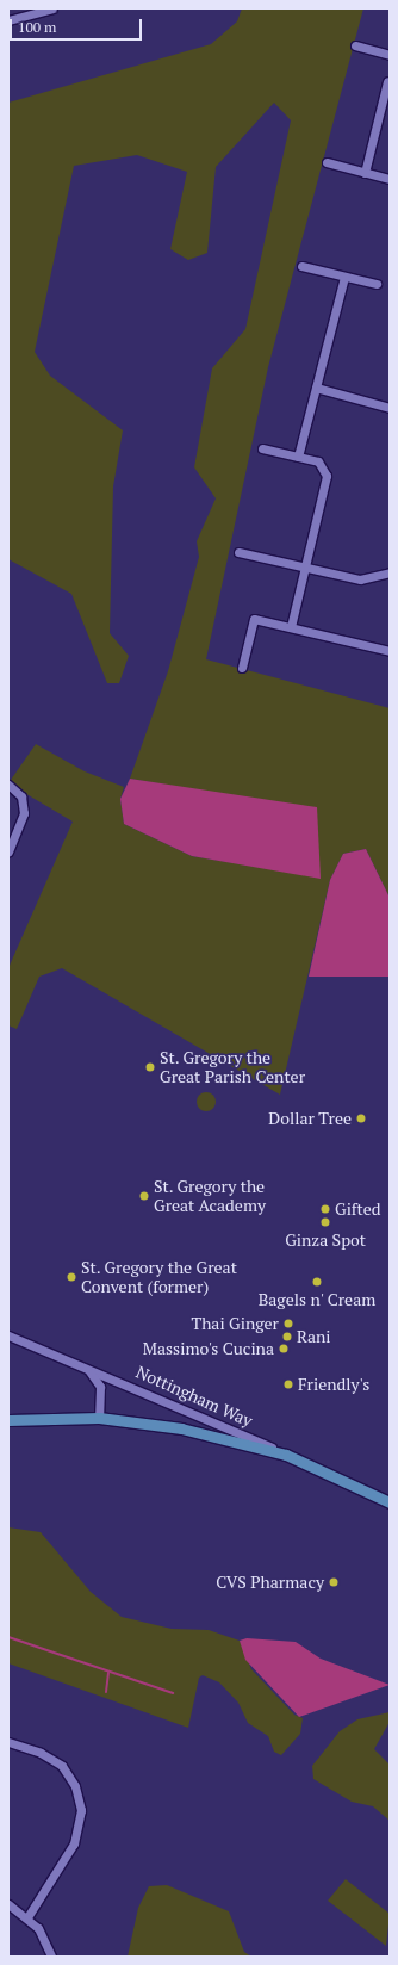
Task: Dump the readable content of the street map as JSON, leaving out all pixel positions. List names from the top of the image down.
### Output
{
  "streets": {
    "street": ["Nottingham Way"]
  },
  "places": [
    "St. Gregory the Great Parish Center",
    "Dollar Tree",
    "St. Gregory the Great Academy",
    "Gifted",
    "Ginza Spot",
    "St. Gregory the Great Convent (former)",
    "Bagels n' Cream",
    "Thai Ginger",
    "Rani",
    "Massimo's Cucina",
    "Friendly's",
    "CVS Pharmacy"
  ],
  "scale_bar": "100 m"
}
